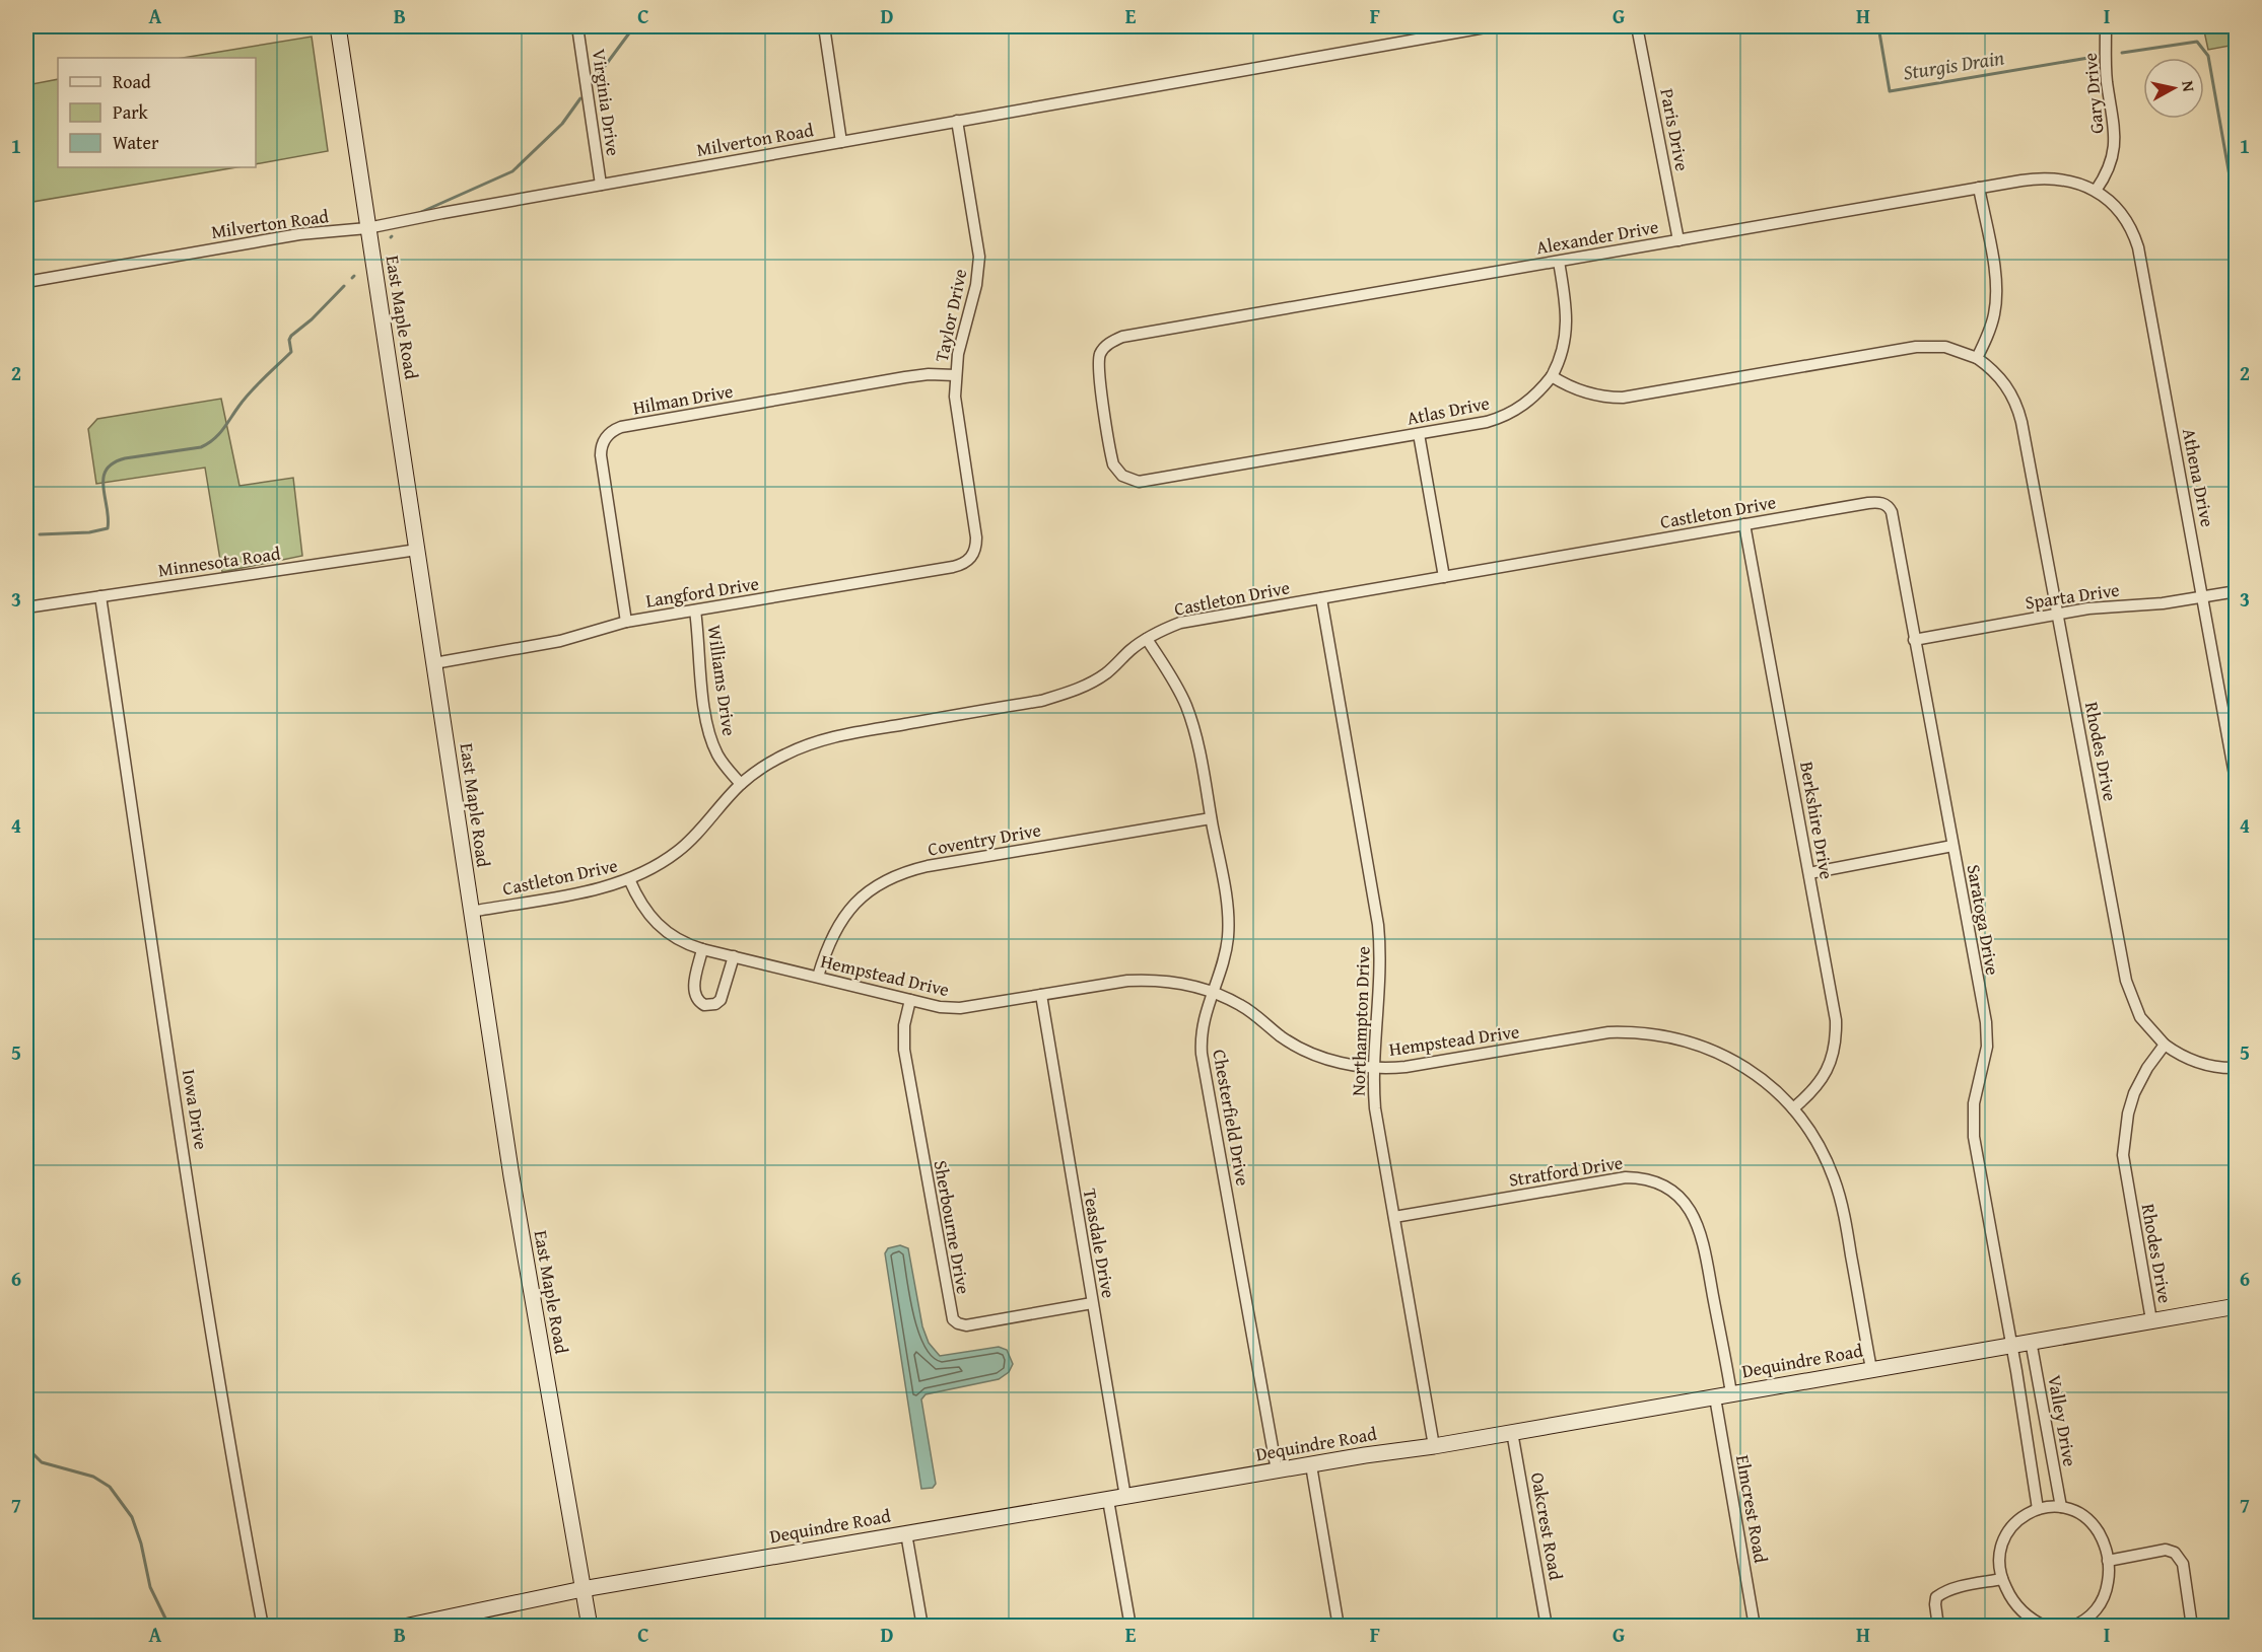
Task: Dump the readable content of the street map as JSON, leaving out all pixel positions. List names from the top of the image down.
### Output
{
  "streets": {
    "main road": ["East Maple Road", "Dequindre Road"],
    "street": [
      "Gary Drive",
      "Virginia Drive",
      "Paris Drive",
      "Milverton Road",
      "Alexander Drive",
      "Taylor Drive",
      "Hilman Drive",
      "Atlas Drive",
      "Athena Drive",
      "Castleton Drive",
      "Minnesota Road",
      "Langford Drive",
      "Sparta Drive",
      "Williams Drive",
      "Rhodes Drive",
      "Berkshire Drive",
      "Coventry Drive",
      "Saratoga Drive",
      "Hempstead Drive",
      "Northampton Drive",
      "Iowa Drive",
      "Chesterfield Drive",
      "Stratford Drive",
      "Sherbourne Drive",
      "Teasdale Drive",
      "Valley Drive",
      "Elmcrest Road",
      "Oakcrest Road"
    ]
  },
  "crossings": [
    ["Gary Drive", "Alexander Drive"],
    ["Gary Drive", "Athena Drive"],
    ["Virginia Drive", "Milverton Road"],
    ["Paris Drive", "Alexander Drive"],
    ["Milverton Road", "Taylor Drive"],
    ["Milverton Road", "East Maple Road"],
    ["Alexander Drive", "Atlas Drive"],
    ["Alexander Drive", "Athena Drive"],
    ["Taylor Drive", "Hilman Drive"],
    ["Taylor Drive", "Langford Drive"],
    ["East Maple Road", "Castleton Drive"],
    ["East Maple Road", "Minnesota Road"],
    ["East Maple Road", "Langford Drive"],
    ["East Maple Road", "Dequindre Road"],
    ["Hilman Drive", "Langford Drive"],
    ["Athena Drive", "Sparta Drive"],
    ["Castleton Drive", "Williams Drive"],
    ["Castleton Drive", "Berkshire Drive"],
    ["Castleton Drive", "Saratoga Drive"],
    ["Castleton Drive", "Hempstead Drive"],
    ["Castleton Drive", "Northampton Drive"],
    ["Castleton Drive", "Chesterfield Drive"],
    ["Minnesota Road", "Iowa Drive"],
    ["Langford Drive", "Williams Drive"],
    ["Sparta Drive", "Rhodes Drive"],
    ["Sparta Drive", "Saratoga Drive"],
    ["Rhodes Drive", "Dequindre Road"],
    ["Berkshire Drive", "Hempstead Drive"],
    ["Coventry Drive", "Hempstead Drive"],
    ["Coventry Drive", "Chesterfield Drive"],
    ["Saratoga Drive", "Dequindre Road"],
    ["Saratoga Drive", "Valley Drive"],
    ["Hempstead Drive", "Northampton Drive"],
    ["Hempstead Drive", "Chesterfield Drive"],
    ["Hempstead Drive", "Sherbourne Drive"],
    ["Hempstead Drive", "Teasdale Drive"],
    ["Hempstead Drive", "Dequindre Road"],
    ["Northampton Drive", "Stratford Drive"],
    ["Northampton Drive", "Dequindre Road"],
    ["Chesterfield Drive", "Dequindre Road"],
    ["Stratford Drive", "Dequindre Road"],
    ["Sherbourne Drive", "Teasdale Drive"],
    ["Teasdale Drive", "Dequindre Road"],
    ["Dequindre Road", "Valley Drive"],
    ["Dequindre Road", "Elmcrest Road"],
    ["Dequindre Road", "Oakcrest Road"]
  ],
  "water": ["Sturgis Drain"],
  "legend": ["Road", "Park", "Water"],
  "north": "right",
  "grid": {
    "columns": [
      "A",
      "B",
      "C",
      "D",
      "E",
      "F",
      "G",
      "H",
      "I"
    ],
    "rows": [
      "1",
      "2",
      "3",
      "4",
      "5",
      "6",
      "7"
    ]
  }
}
